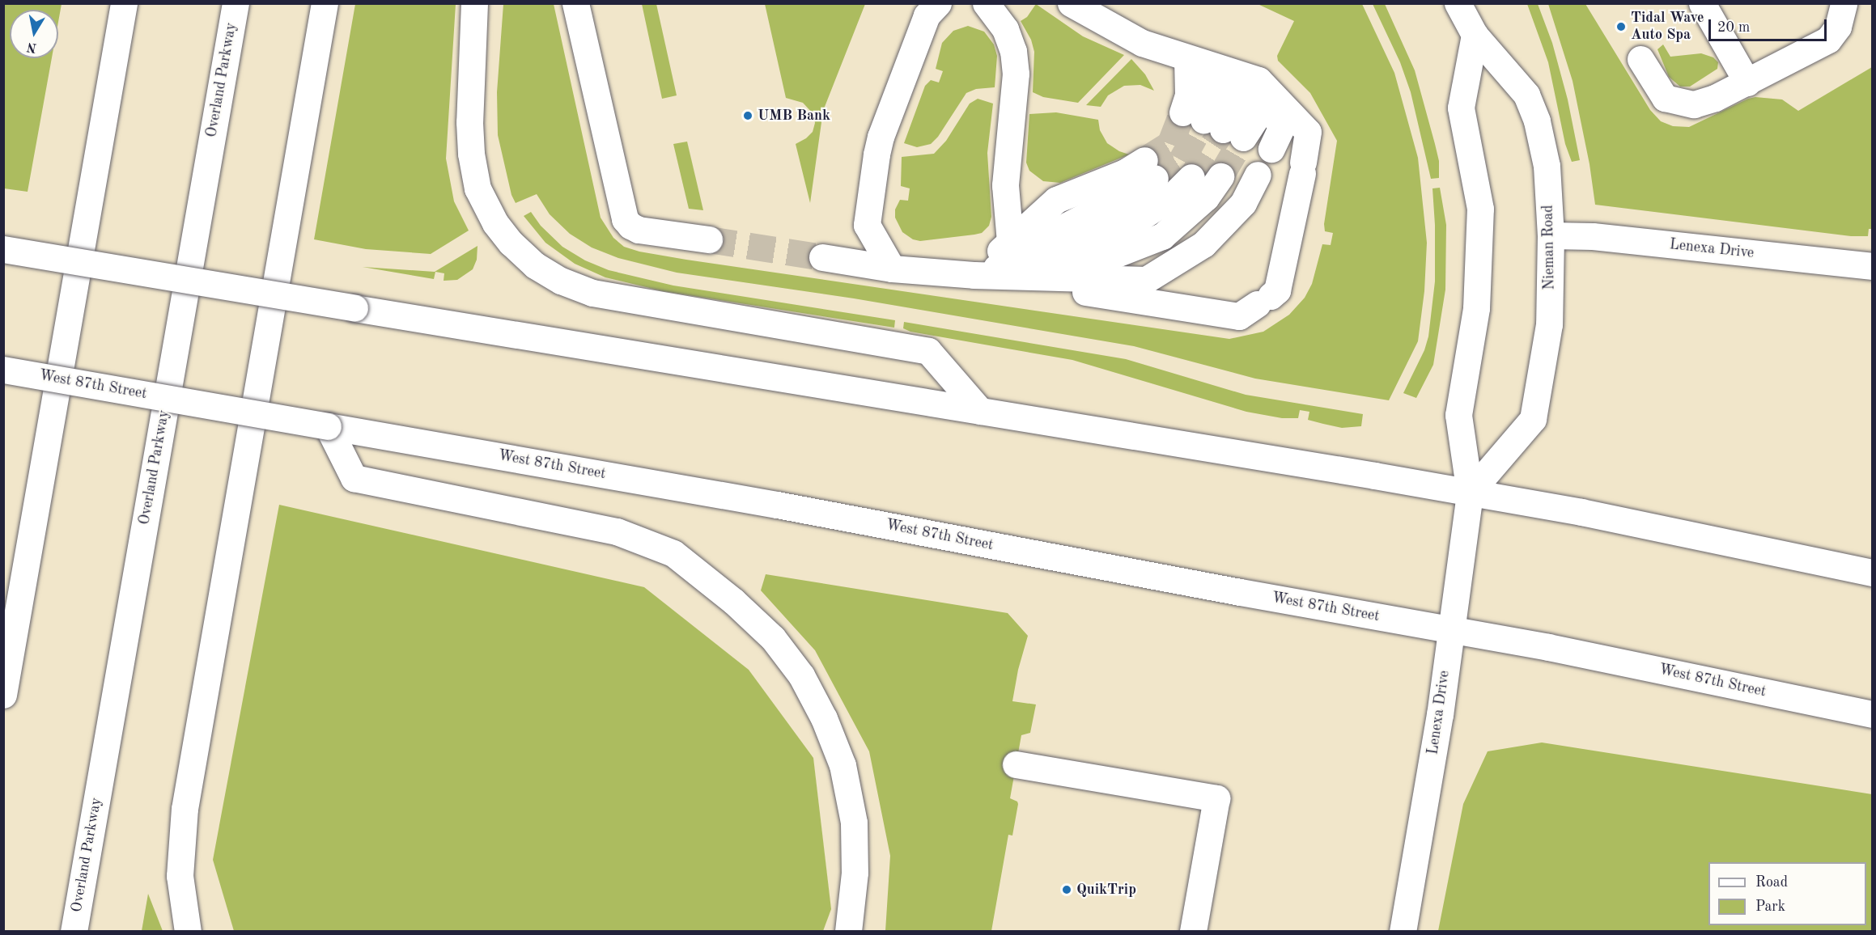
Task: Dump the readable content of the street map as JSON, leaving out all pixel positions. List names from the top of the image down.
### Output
{
  "streets": {
    "main road": [
      "Overland Parkway",
      "Nieman Road",
      "Lenexa Drive",
      "West 87th Street"
    ]
  },
  "crossings": [
    ["Nieman Road", "Lenexa Drive"],
    ["Lenexa Drive", "West 87th Street"]
  ],
  "places": ["Tidal Wave Auto Spa", "UMB Bank", "QuikTrip"],
  "legend": ["Road", "Park"],
  "scale_bar": "20 m",
  "north": "bottom"
}
